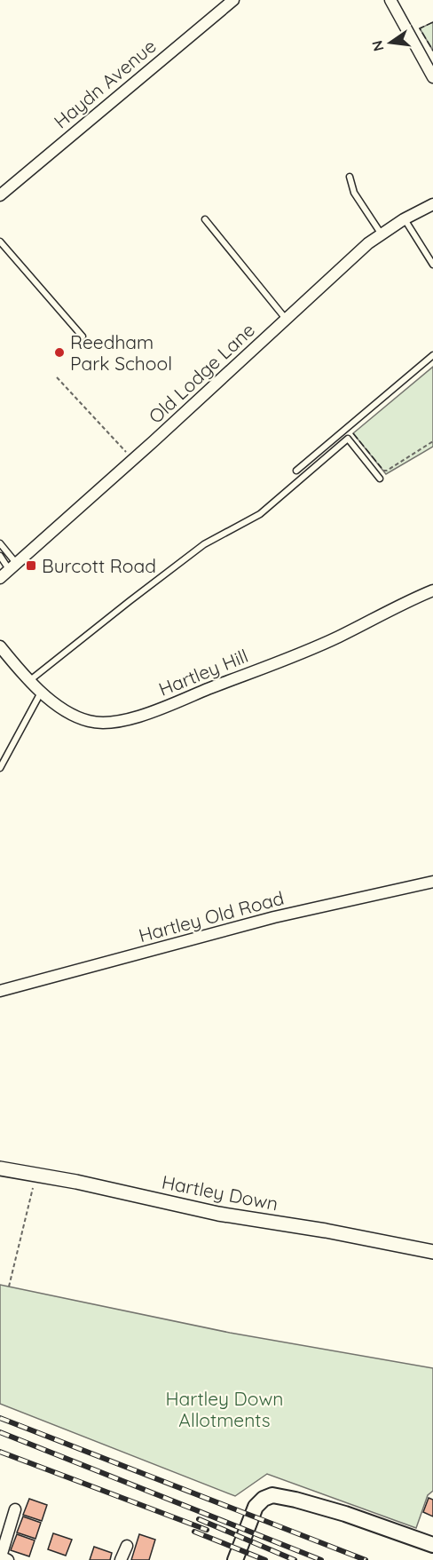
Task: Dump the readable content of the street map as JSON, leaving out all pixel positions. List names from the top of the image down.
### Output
{
  "streets": {
    "street": [
      "Haydn Avenue",
      "Old Lodge Lane",
      "Hartley Hill",
      "Hartley Old Road",
      "Hartley Down"
    ]
  },
  "parks": ["Hartley Down Allotments"],
  "places": {
    "other": ["Reedham Park School"],
    "transit": ["Burcott Road"]
  },
  "north": "left"
}
